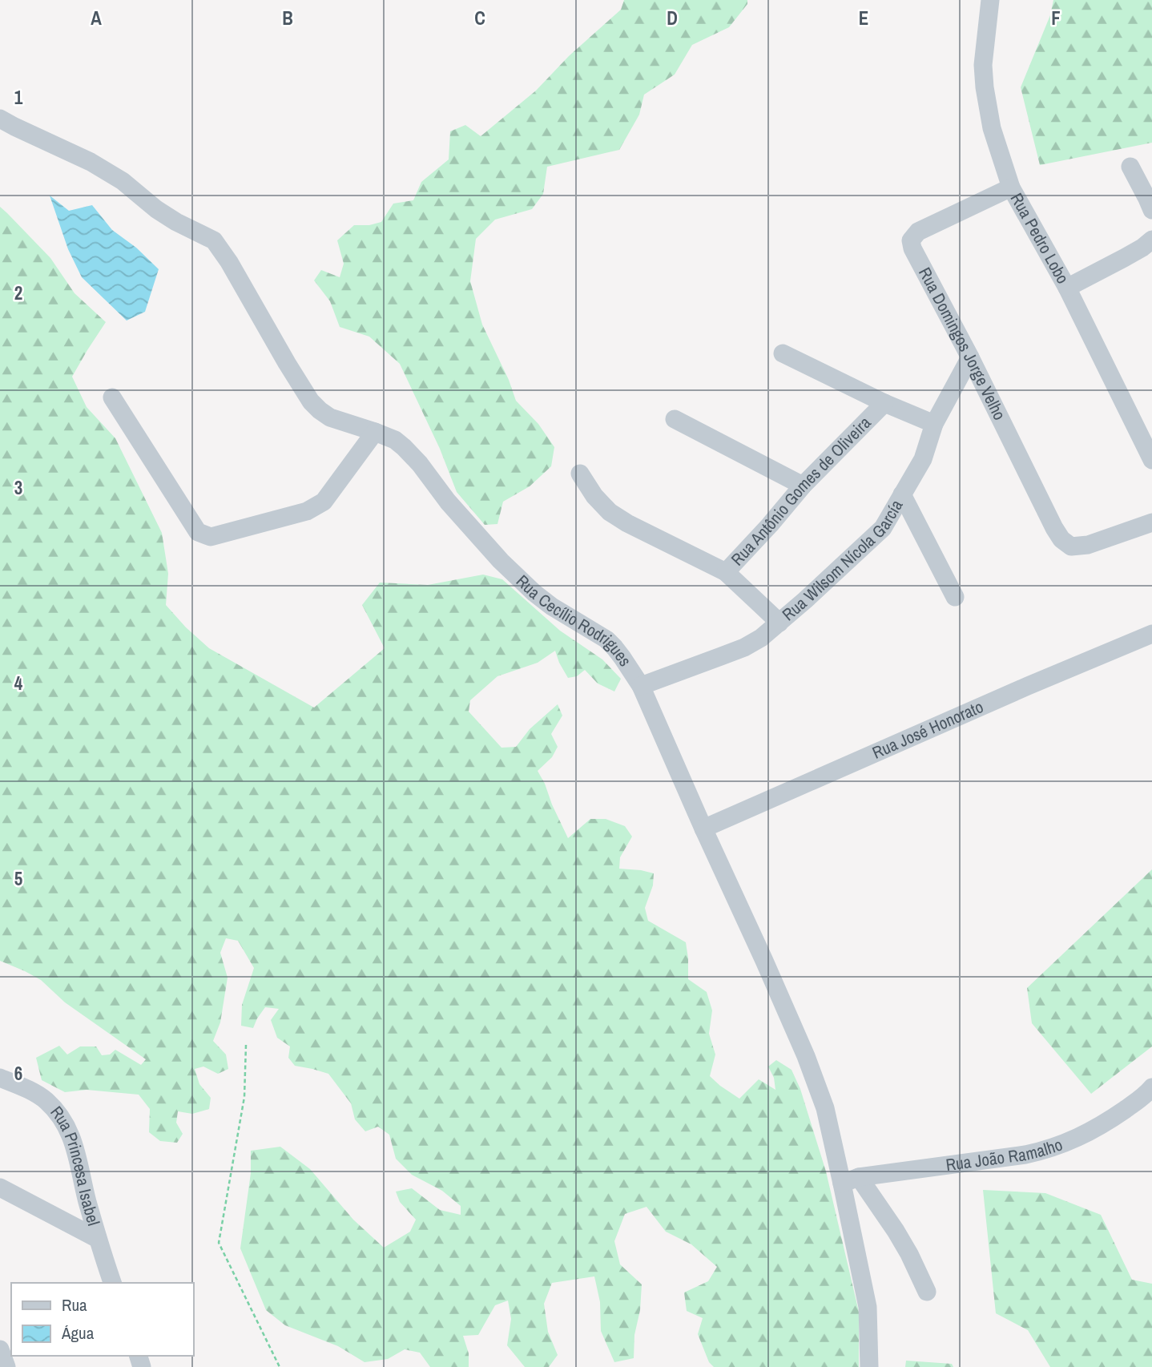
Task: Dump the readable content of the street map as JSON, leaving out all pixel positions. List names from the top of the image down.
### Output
{
  "streets": {
    "street": [
      "Rua Pedro Lobo",
      "Rua Domingos Jorge Velho",
      "Rua Antônio Gomes de Oliveira",
      "Rua Wilsom Nícola García",
      "Rua Cecílio Rodrigues",
      "Rua José Honorato",
      "Rua João Ramalho",
      "Rua Princesa Isabel"
    ]
  },
  "crossings": [
    ["Rua Pedro Lobo", "Rua Domingos Jorge Velho"],
    ["Rua Domingos Jorge Velho", "Rua Wilsom Nícola García"],
    ["Rua Wilsom Nícola García", "Rua Cecílio Rodrigues"],
    ["Rua Cecílio Rodrigues", "Rua José Honorato"],
    ["Rua Cecílio Rodrigues", "Rua João Ramalho"]
  ],
  "legend": ["Rua", "Água"],
  "grid": {
    "columns": [
      "A",
      "B",
      "C",
      "D",
      "E",
      "F"
    ],
    "rows": [
      "1",
      "2",
      "3",
      "4",
      "5",
      "6"
    ]
  }
}
